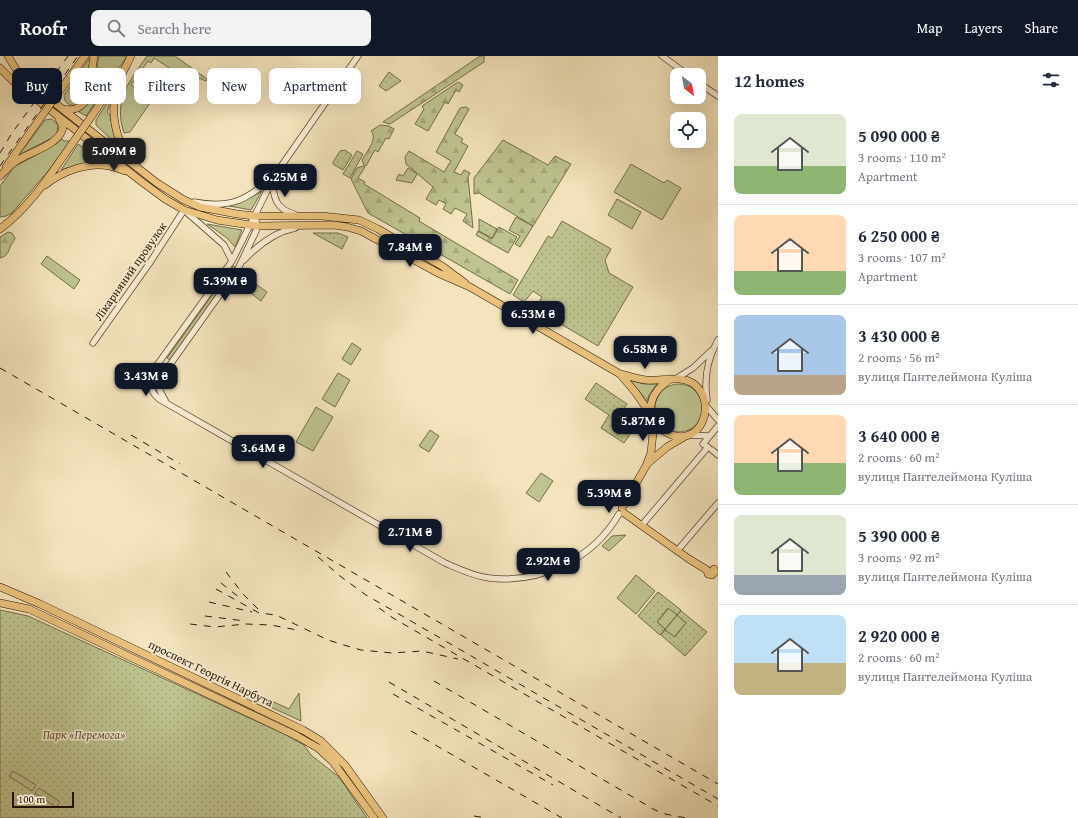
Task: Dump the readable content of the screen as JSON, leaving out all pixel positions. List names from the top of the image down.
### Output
{
  "streets": {
    "main road": ["проспект Георгія Нарбута"],
    "street": ["Лікарняний провулок"]
  },
  "parks": ["Парк «Перемога»"],
  "scale_bar": "100 m",
  "north": "bottom right",
  "page": {
    "header": "Roofr",
    "search": "Search here",
    "nav": ["Map", "Layers", "Share"],
    "heading": "12 homes",
    "chip": [
      "Buy",
      "Rent",
      "Filters",
      "New",
      "Apartment"
    ],
    "list": [
      {
        "name": "5 090 000 ₴",
        "note": "3 rooms · 110 m² · Apartment"
      },
      {
        "name": "6 250 000 ₴",
        "note": "3 rooms · 107 m² · Apartment"
      },
      {
        "name": "3 430 000 ₴",
        "note": "2 rooms · 56 m² · вулиця Пантелеймона Куліша"
      },
      {
        "name": "3 640 000 ₴",
        "note": "2 rooms · 60 m² · вулиця Пантелеймона Куліша"
      },
      {
        "name": "5 390 000 ₴",
        "note": "3 rooms · 92 m² · вулиця Пантелеймона Куліша"
      },
      {
        "name": "2 920 000 ₴",
        "note": "2 rooms · 60 m² · вулиця Пантелеймона Куліша"
      }
    ],
    "price": [
      "5.09M ₴",
      "6.25M ₴",
      "7.84M ₴",
      "5.39M ₴",
      "6.53M ₴",
      "6.58M ₴",
      "3.43M ₴",
      "5.87M ₴",
      "3.64M ₴",
      "5.39M ₴",
      "2.71M ₴",
      "2.92M ₴"
    ],
    "scale": "100 m"
  }
}
